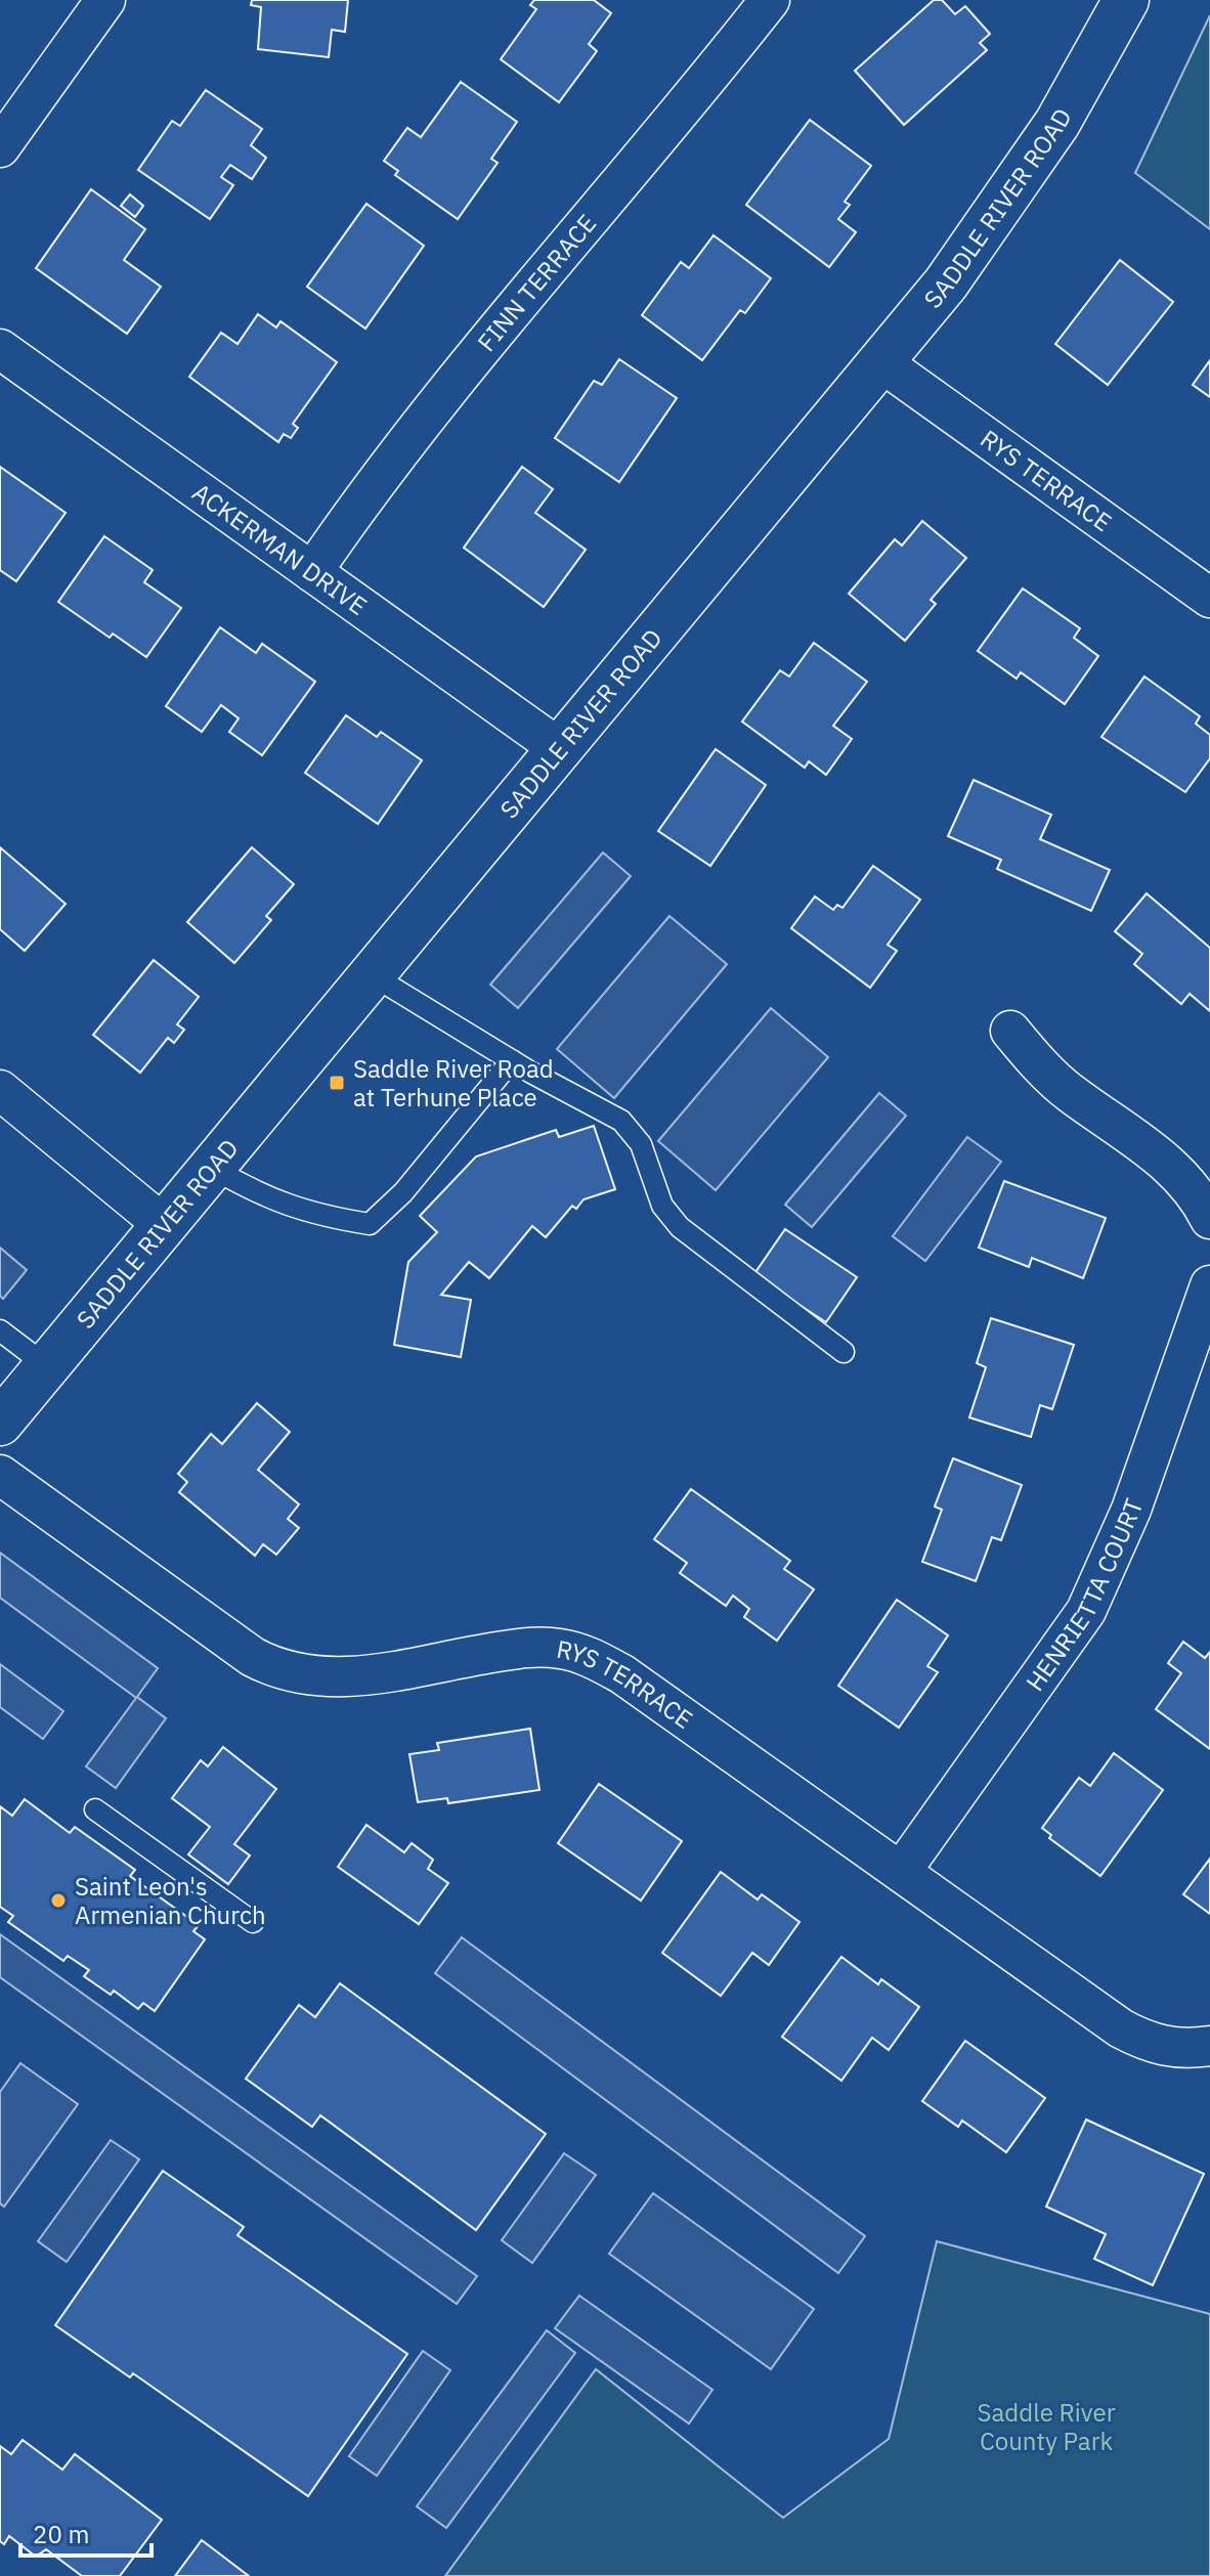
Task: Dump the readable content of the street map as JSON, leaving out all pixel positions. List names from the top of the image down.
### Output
{
  "streets": {
    "main road": ["SADDLE RIVER ROAD"],
    "street": [
      "FINN TERRACE",
      "RYS TERRACE",
      "ACKERMAN DRIVE",
      "HENRIETTA COURT"
    ]
  },
  "crossings": [
    ["SADDLE RIVER ROAD", "RYS TERRACE"],
    ["SADDLE RIVER ROAD", "ACKERMAN DRIVE"],
    ["FINN TERRACE", "ACKERMAN DRIVE"],
    ["RYS TERRACE", "HENRIETTA COURT"]
  ],
  "parks": ["Saddle River County Park"],
  "places": {
    "transit": ["Saddle River Road at Terhune Place"],
    "other": ["Saint Leon's Armenian Church"]
  },
  "scale_bar": "20 m"
}
